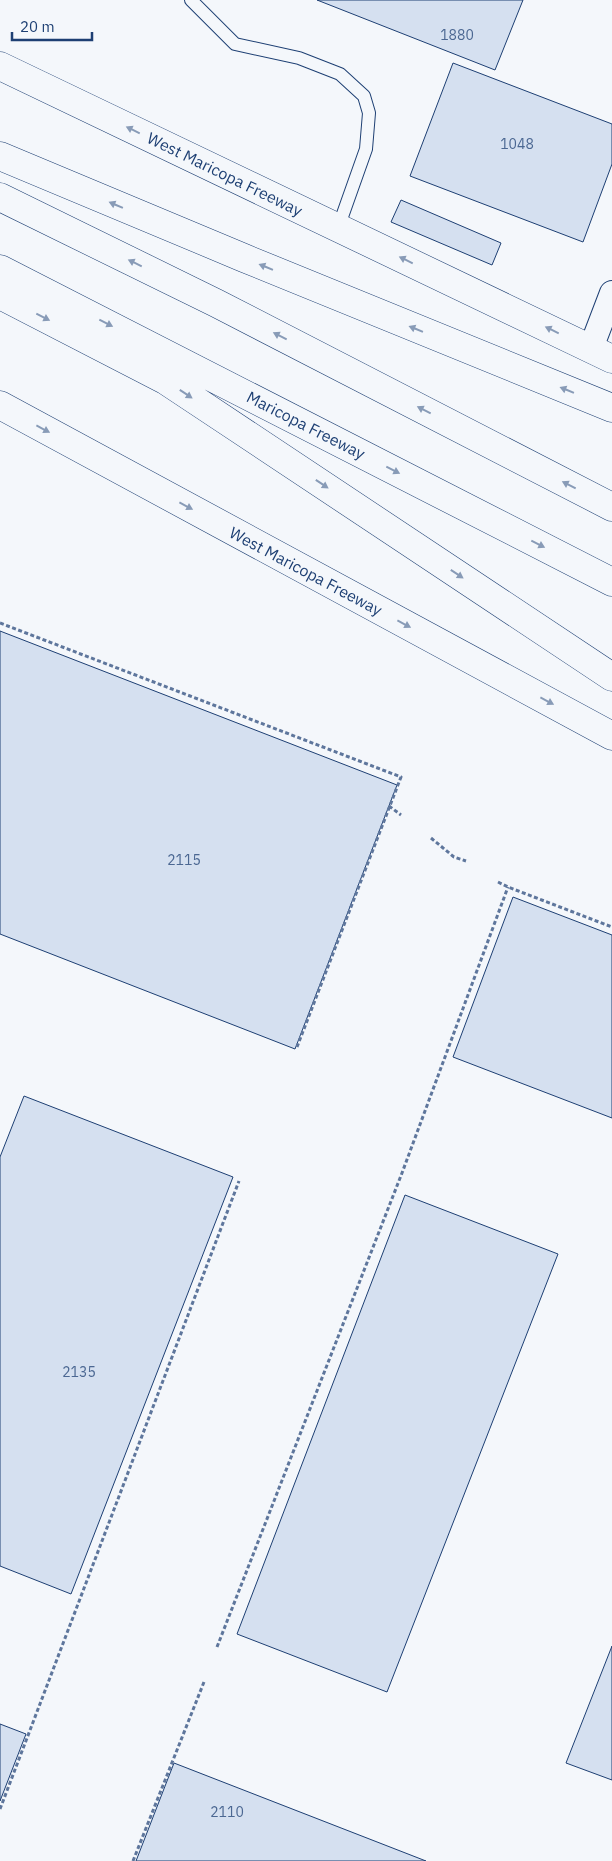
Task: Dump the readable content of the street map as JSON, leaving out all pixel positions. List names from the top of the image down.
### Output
{
  "streets": {
    "main road": ["West Maricopa Freeway", "Maricopa Freeway"]
  },
  "house_numbers": [
    "1880",
    "1048",
    "2115",
    "2135",
    "2110"
  ],
  "scale_bar": "20 m"
}
